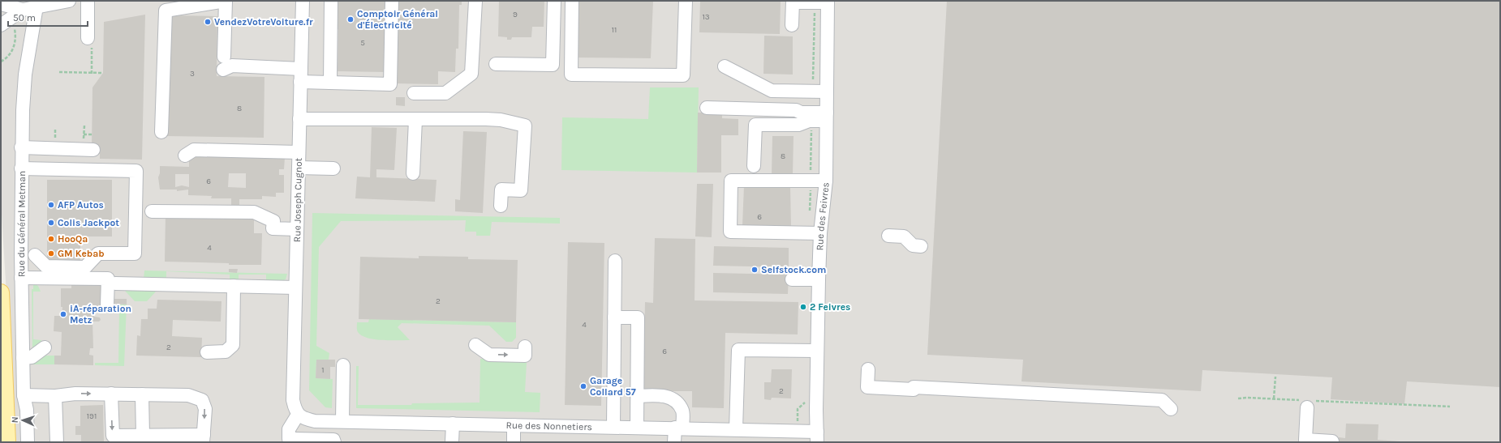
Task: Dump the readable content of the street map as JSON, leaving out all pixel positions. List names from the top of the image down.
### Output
{
  "streets": {
    "street": [
      "Rue Joseph Cugnot",
      "Rue des Feivres",
      "Rue du Général Metman",
      "Rue des Nonnetiers"
    ]
  },
  "crossings": [
    ["Rue Joseph Cugnot", "Rue des Nonnetiers"],
    ["Rue des Feivres", "Rue des Nonnetiers"]
  ],
  "places": [
    "Comptoir Général d'Électricité",
    "VendezVotreVoiture.fr",
    "AFP Autos",
    "Colis Jackpot",
    "HooQa",
    "GM Kebab",
    "Selfstock.com",
    "2 Feivres",
    "iA-réparation Metz",
    "Garage Collard 57"
  ],
  "house_numbers": [
    "9",
    "13",
    "11",
    "5",
    "3",
    "8",
    "8",
    "6",
    "6",
    "4",
    "2",
    "4",
    "2",
    "6",
    "1",
    "2",
    "191"
  ],
  "scale_bar": "50 m",
  "north": "left"
}
